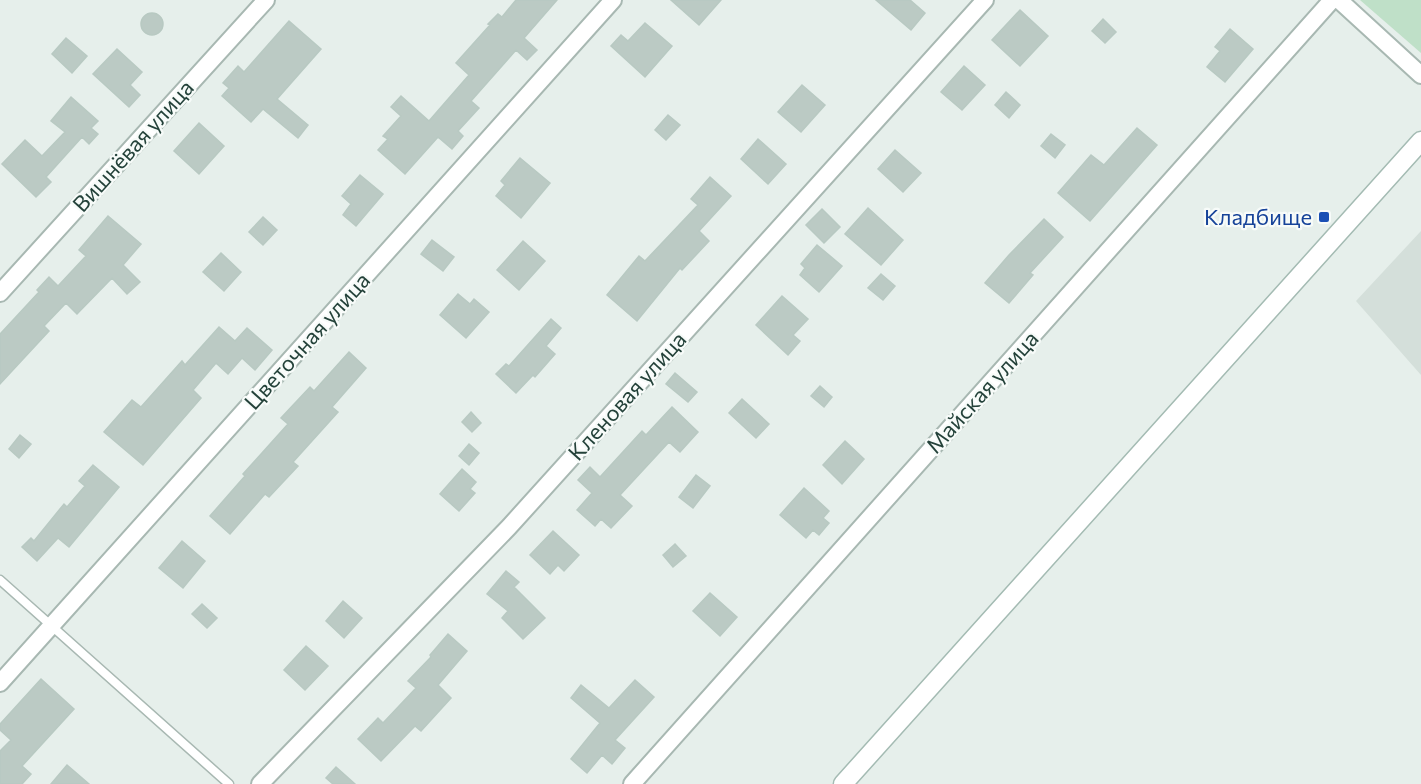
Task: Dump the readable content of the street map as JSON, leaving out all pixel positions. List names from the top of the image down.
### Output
{
  "streets": {
    "street": [
      "Вишнёвая улица",
      "Цветочная улица",
      "Майская улица",
      "Кленовая улица"
    ]
  },
  "places": {
    "transit": ["Кладбище"]
  }
}
